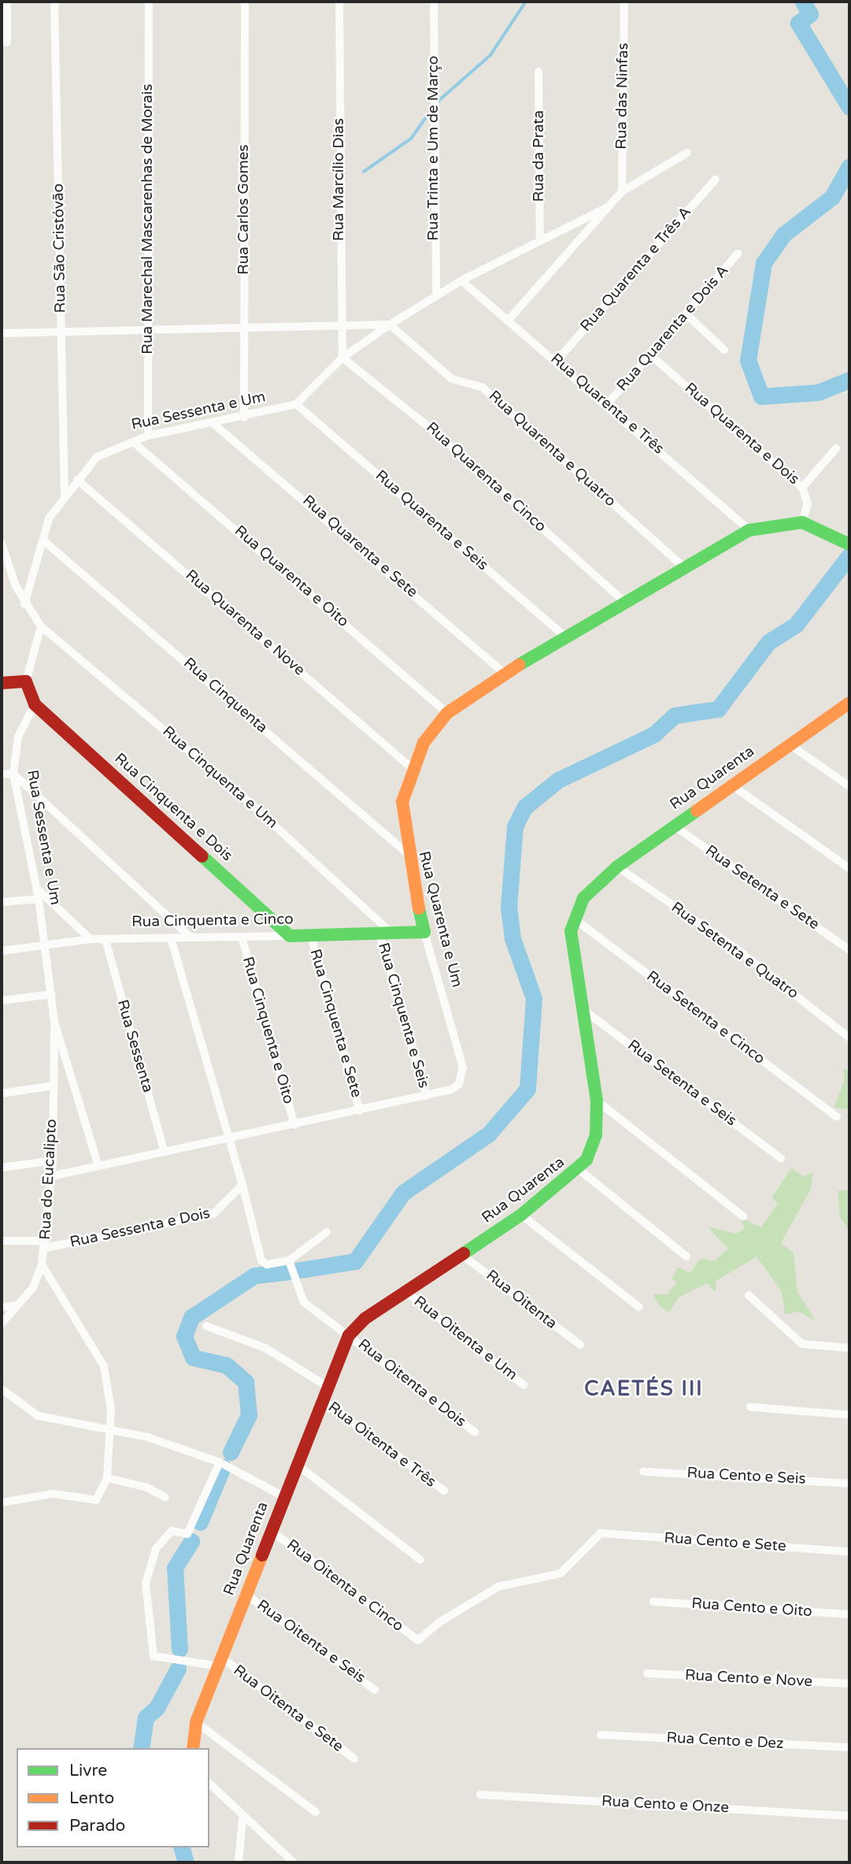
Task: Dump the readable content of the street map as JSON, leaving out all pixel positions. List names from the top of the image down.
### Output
{
  "streets": {
    "street": [
      "Rua das Ninfas",
      "Rua Trinta e Um de Março",
      "Rua da Prata",
      "Rua Marcílio Dias",
      "Rua Carlos Gomes",
      "Rua Marechal Mascarenhas de Morais",
      "Rua São Cristóvão",
      "Rua Quarenta e Três A",
      "Rua Quarenta e Dois A",
      "Rua Quarenta e Três",
      "Rua Sessenta e Um",
      "Rua Quarenta e Dois",
      "Rua Quarenta e Quatro",
      "Rua Quarenta e Cinco",
      "Rua Quarenta e Seis",
      "Rua Quarenta e Sete",
      "Rua Quarenta e Oito",
      "Rua Quarenta e Nove",
      "Rua Cinquenta",
      "Rua Cinquenta e Um",
      "Rua Quarenta",
      "Rua Cinquenta e Dois",
      "Rua Setenta e Sete",
      "Rua Quarenta e Um",
      "Rua Cinquenta e Cinco",
      "Rua Setenta e Quatro",
      "Rua Cinquenta e Seis",
      "Rua Setenta e Cinco",
      "Rua Cinquenta e Sete",
      "Rua Cinquenta e Oito",
      "Rua Sessenta",
      "Rua Setenta e Seis",
      "Rua do Eucalipto",
      "Rua Sessenta e Dois",
      "Rua Oitenta",
      "Rua Oitenta e Um",
      "Rua Oitenta e Dois",
      "Rua Oitenta e Três",
      "Rua Cento e Seis",
      "Rua Cento e Sete",
      "Rua Oitenta e Cinco",
      "Rua Cento e Oito",
      "Rua Oitenta e Seis",
      "Rua Cento e Nove",
      "Rua Oitenta e Sete",
      "Rua Cento e Dez",
      "Rua Cento e Onze"
    ]
  },
  "crossings": [
    ["Rua Marcílio Dias", "Rua Quarenta e Cinco"],
    ["Rua Carlos Gomes", "Rua Sessenta e Um"],
    ["Rua Marechal Mascarenhas de Morais", "Rua Sessenta e Um"],
    ["Rua São Cristóvão", "Rua Sessenta e Um"],
    ["Rua Quarenta e Três A", "Rua Quarenta e Três"],
    ["Rua Quarenta e Dois A", "Rua Quarenta e Três"],
    ["Rua Quarenta e Dois A", "Rua Quarenta e Dois"],
    ["Rua Quarenta e Três", "Rua Quarenta e Um"],
    ["Rua Sessenta e Um", "Rua Quarenta e Seis"],
    ["Rua Sessenta e Um", "Rua Quarenta e Sete"],
    ["Rua Sessenta e Um", "Rua Quarenta e Oito"],
    ["Rua Sessenta e Um", "Rua Quarenta e Nove"],
    ["Rua Sessenta e Um", "Rua Cinquenta"],
    ["Rua Sessenta e Um", "Rua Cinquenta e Dois"],
    ["Rua Sessenta e Um", "Rua Quarenta e Um"],
    ["Rua Sessenta e Um", "Rua Cinquenta e Cinco"],
    ["Rua Sessenta e Um", "Rua do Eucalipto"],
    ["Rua Quarenta e Dois", "Rua Quarenta e Um"],
    ["Rua Quarenta e Quatro", "Rua Quarenta e Um"],
    ["Rua Quarenta e Cinco", "Rua Quarenta e Um"],
    ["Rua Quarenta e Seis", "Rua Quarenta e Um"],
    ["Rua Quarenta e Sete", "Rua Quarenta e Um"],
    ["Rua Quarenta e Oito", "Rua Quarenta e Um"],
    ["Rua Quarenta e Nove", "Rua Quarenta e Um"],
    ["Rua Cinquenta", "Rua Quarenta e Um"],
    ["Rua Cinquenta e Um", "Rua Cinquenta e Cinco"],
    ["Rua Cinquenta e Um", "Rua Cinquenta e Seis"],
    ["Rua Quarenta", "Rua Setenta e Sete"],
    ["Rua Quarenta", "Rua Setenta e Quatro"],
    ["Rua Quarenta", "Rua Setenta e Cinco"],
    ["Rua Quarenta", "Rua Setenta e Seis"],
    ["Rua Quarenta", "Rua Oitenta"],
    ["Rua Quarenta", "Rua Oitenta e Um"],
    ["Rua Quarenta", "Rua Oitenta e Dois"],
    ["Rua Quarenta", "Rua Oitenta e Três"],
    ["Rua Quarenta", "Rua Oitenta e Cinco"],
    ["Rua Quarenta", "Rua Oitenta e Seis"],
    ["Rua Quarenta", "Rua Oitenta e Sete"],
    ["Rua Cinquenta e Dois", "Rua Cinquenta e Cinco"],
    ["Rua Quarenta e Um", "Rua Cinquenta e Cinco"],
    ["Rua Quarenta e Um", "Rua Cinquenta e Seis"],
    ["Rua Quarenta e Um", "Rua Cinquenta e Sete"],
    ["Rua Quarenta e Um", "Rua Cinquenta e Oito"],
    ["Rua Quarenta e Um", "Rua Sessenta"],
    ["Rua Quarenta e Um", "Rua do Eucalipto"],
    ["Rua Cinquenta e Cinco", "Rua Cinquenta e Seis"],
    ["Rua Cinquenta e Cinco", "Rua Cinquenta e Sete"],
    ["Rua Cinquenta e Cinco", "Rua Cinquenta e Oito"],
    ["Rua Cinquenta e Cinco", "Rua Sessenta"],
    ["Rua do Eucalipto", "Rua Sessenta e Dois"],
    ["Rua Cento e Sete", "Rua Oitenta e Cinco"]
  ],
  "districts": ["CAETÉS III"],
  "legend": ["Livre", "Lento", "Parado"]
}
